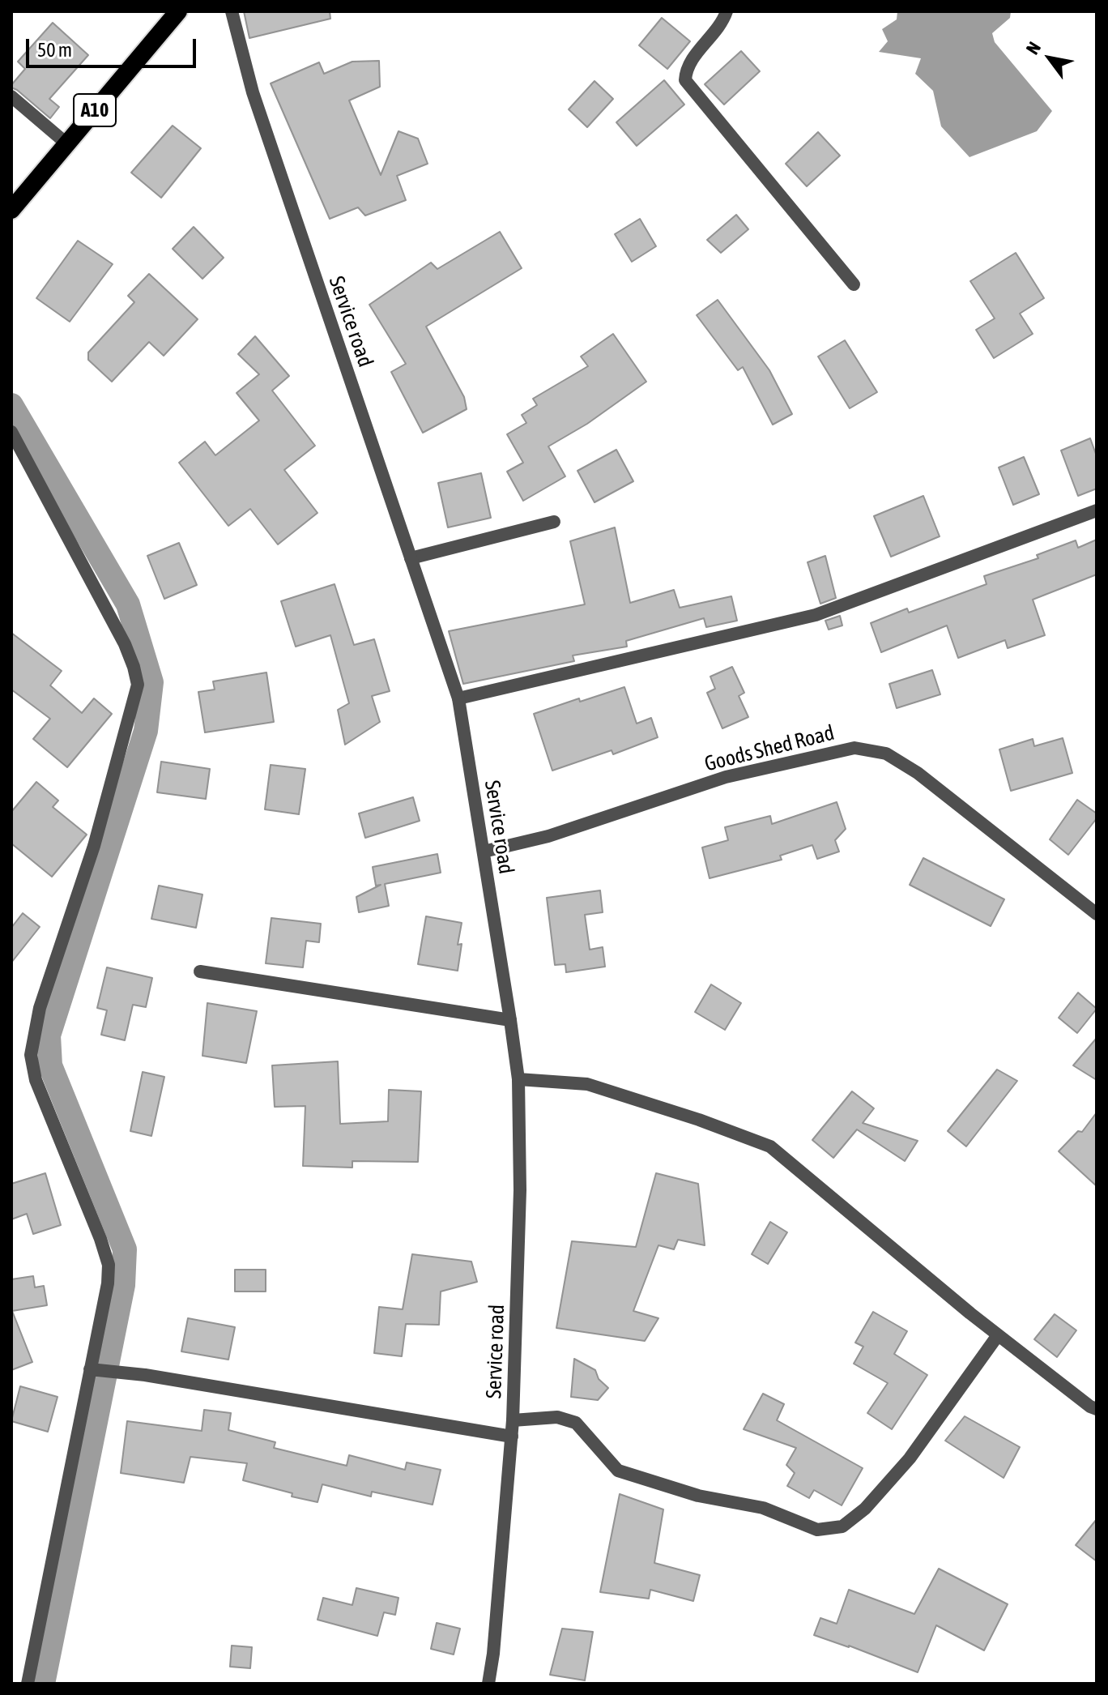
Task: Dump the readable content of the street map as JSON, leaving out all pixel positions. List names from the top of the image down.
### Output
{
  "streets": {
    "highway": ["A10"],
    "street": ["Service road", "Goods Shed Road"]
  },
  "crossings": [
    ["Service road", "Goods Shed Road"]
  ],
  "scale_bar": "50 m",
  "north": "top left"
}
